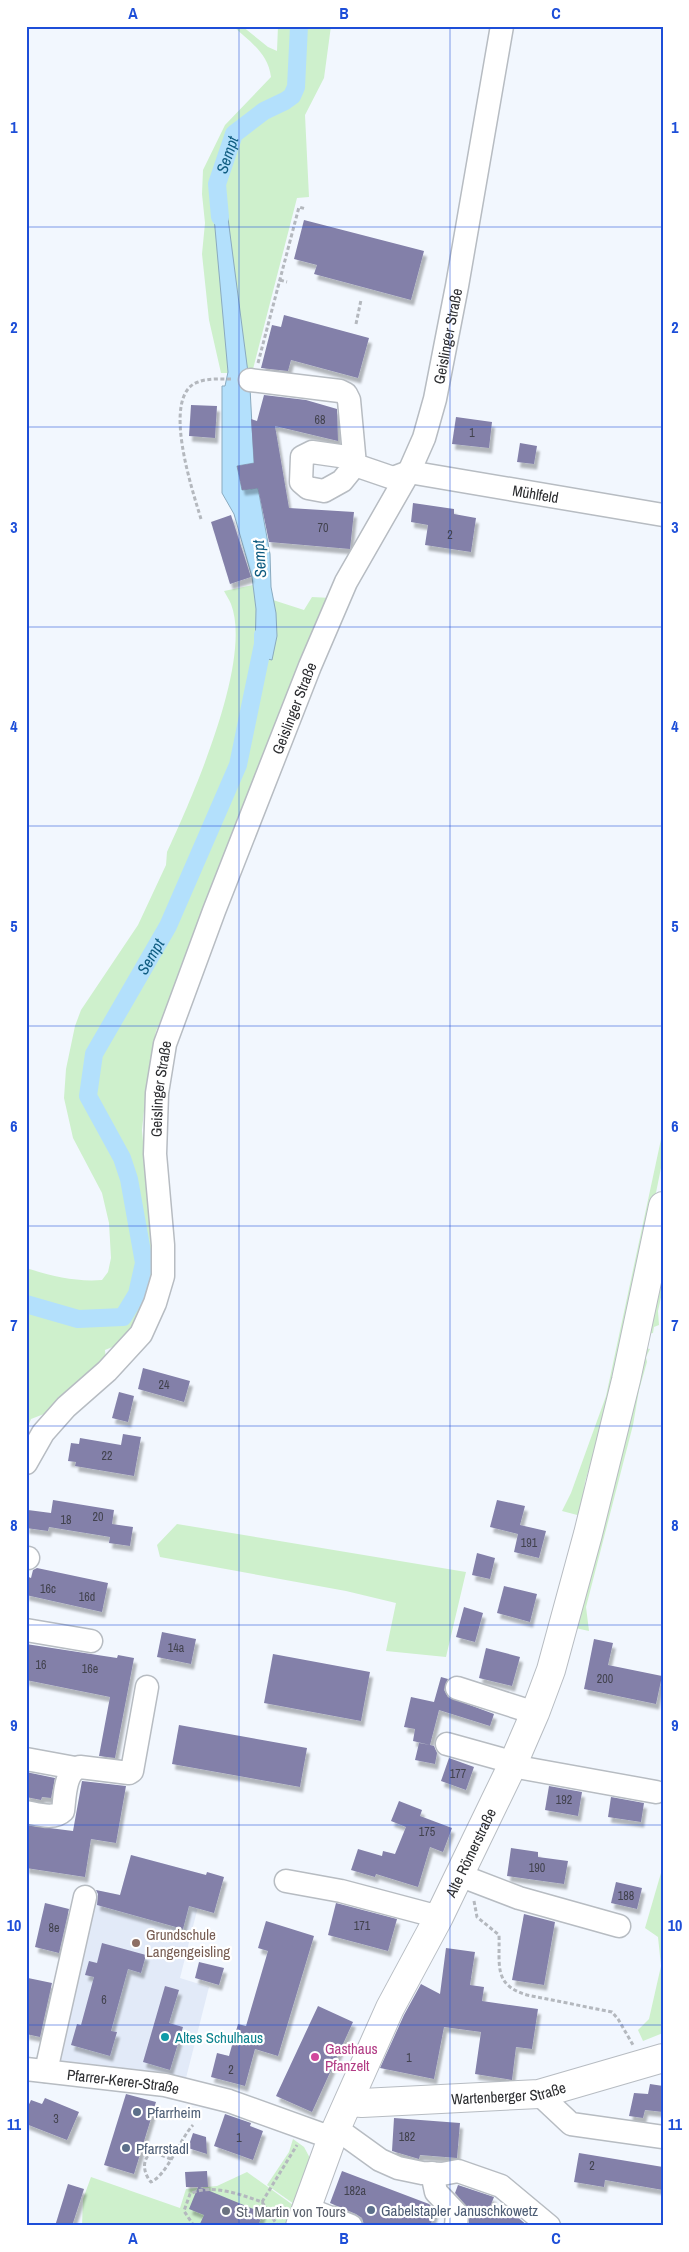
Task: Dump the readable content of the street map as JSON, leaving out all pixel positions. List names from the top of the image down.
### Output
{
  "streets": {
    "main road": ["Alte Römerstraße", "Wartenberger Straße"],
    "street": ["Geislinger Straße", "Mühlfeld", "Pfarrer-Kerer-Straße"]
  },
  "crossings": [
    ["Geislinger Straße", "Mühlfeld"],
    ["Alte Römerstraße", "Pfarrer-Kerer-Straße"],
    ["Alte Römerstraße", "Wartenberger Straße"]
  ],
  "water": ["Sempt"],
  "places": [
    "Grundschule Langengeisling",
    "Altes Schulhaus",
    "Gasthaus Pfanzelt",
    "Pfarrheim",
    "Pfarrstadl",
    "Gabelstapler Januschkowetz",
    "St. Martin von Tours"
  ],
  "house_numbers": [
    "68",
    "1",
    "70",
    "2",
    "24",
    "22",
    "20",
    "18",
    "191",
    "16c",
    "16d",
    "14a",
    "16",
    "16e",
    "200",
    "177",
    "192",
    "175",
    "190",
    "188",
    "171",
    "8e",
    "6",
    "1",
    "2",
    "3",
    "182",
    "1",
    "2",
    "182a"
  ],
  "grid": {
    "columns": ["A", "B", "C"],
    "rows": [
      "1",
      "2",
      "3",
      "4",
      "5",
      "6",
      "7",
      "8",
      "9",
      "10",
      "11"
    ]
  }
}
